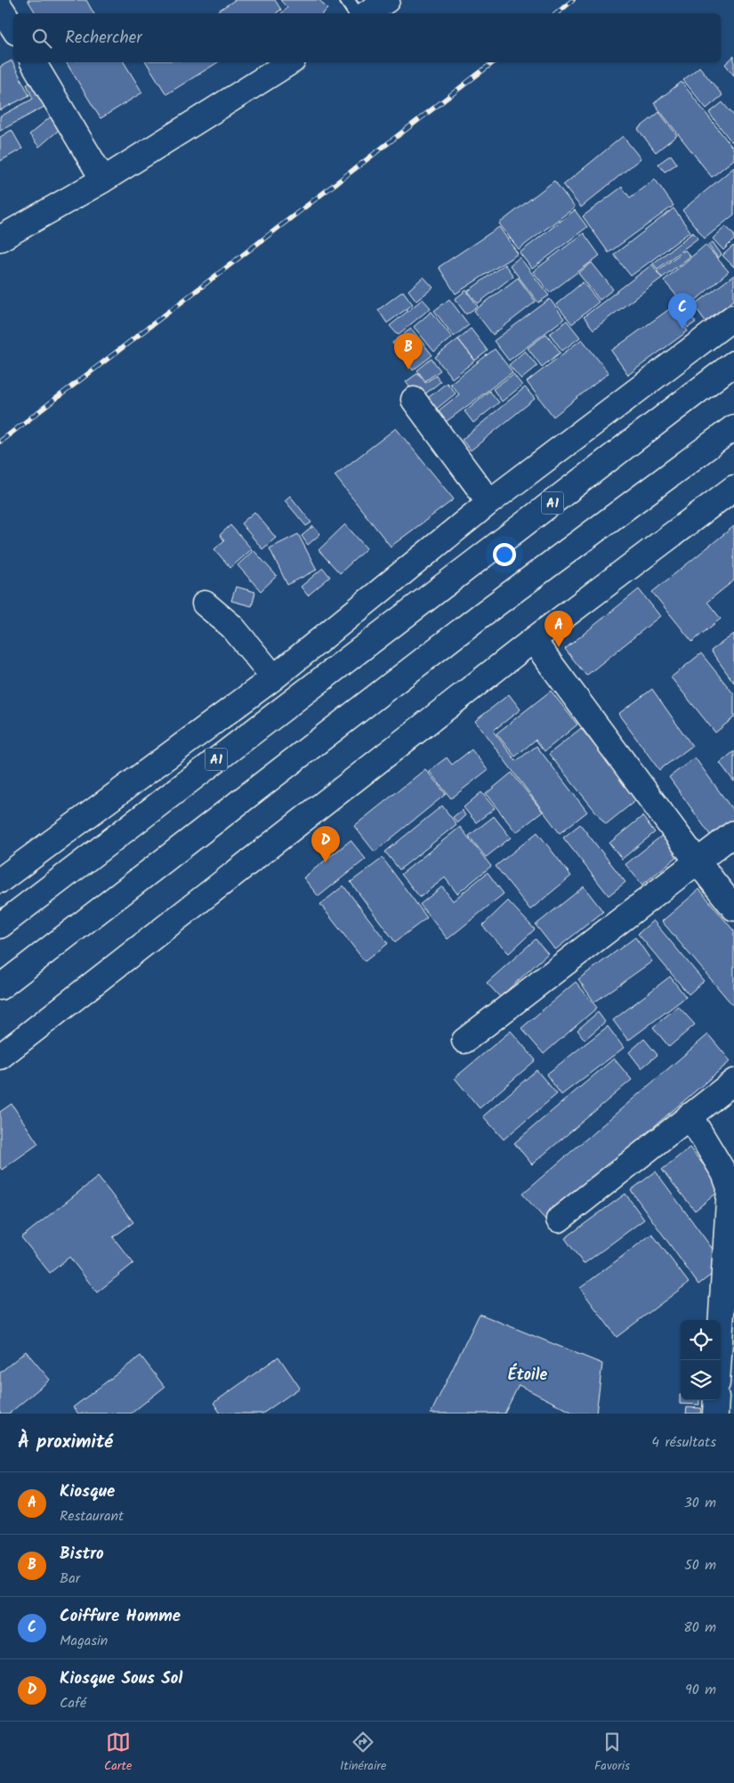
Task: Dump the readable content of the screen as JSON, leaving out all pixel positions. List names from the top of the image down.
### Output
{
  "streets": {
    "street": ["A1"]
  },
  "districts": ["Étoile"],
  "page": {
    "search": "Rechercher",
    "pins": [
      "C",
      "B",
      "A",
      "D"
    ],
    "heading": ["À proximité", "4 résultats"],
    "list": [
      {
        "mark": "A",
        "name": "Kiosque",
        "note": "Restaurant",
        "value": "30 m"
      },
      {
        "mark": "B",
        "name": "Bistro",
        "note": "Bar",
        "value": "50 m"
      },
      {
        "mark": "C",
        "name": "Coiffure Homme",
        "note": "Magasin",
        "value": "80 m"
      },
      {
        "mark": "D",
        "name": "Kiosque Sous Sol",
        "note": "Café",
        "value": "90 m"
      }
    ],
    "nav": ["Carte", "Itinéraire", "Favoris"]
  }
}
